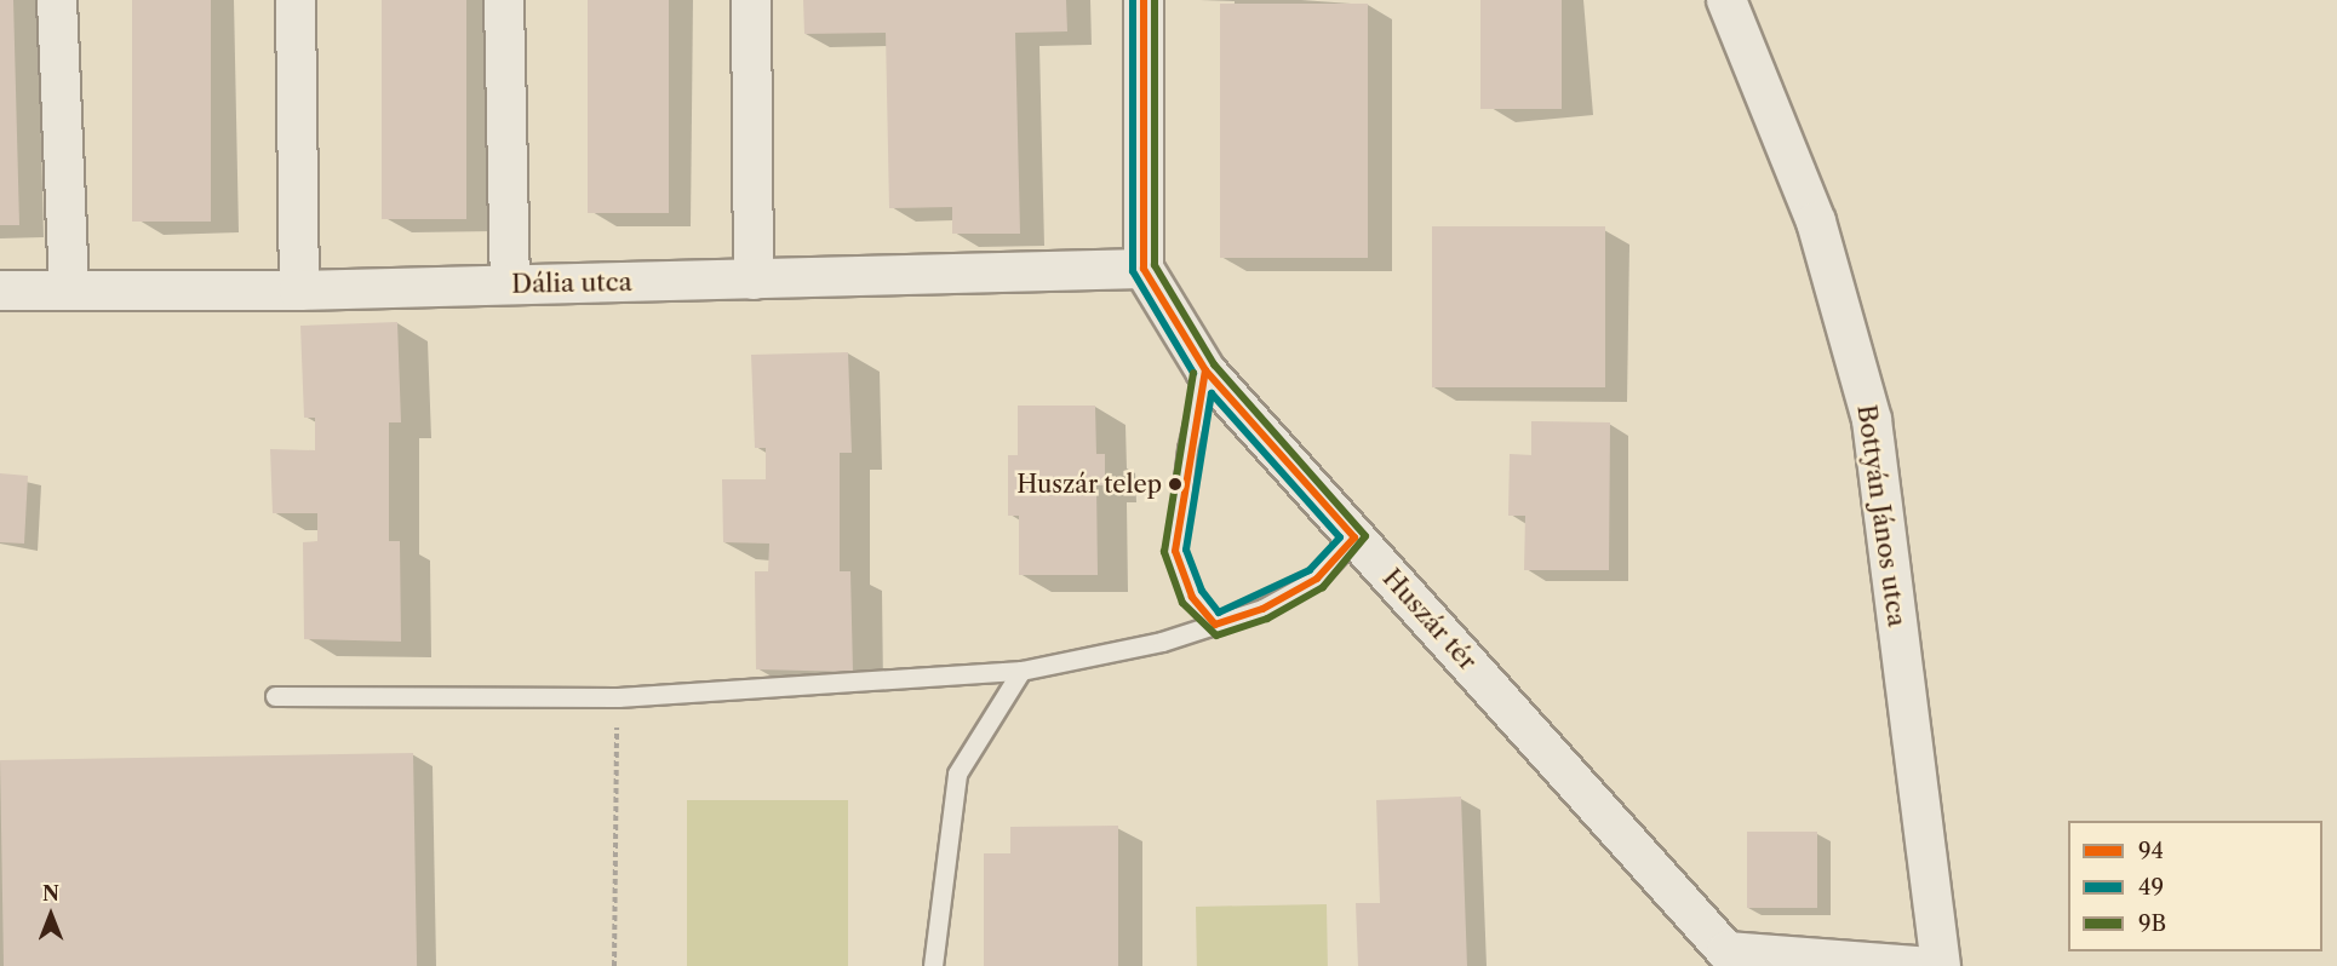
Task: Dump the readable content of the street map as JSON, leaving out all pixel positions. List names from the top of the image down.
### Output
{
  "streets": {
    "street": ["Dália utca", "Bottyán János utca", "Huszár tér"]
  },
  "crossings": [
    ["Dália utca", "Huszár tér"]
  ],
  "places": ["Huszár telep"],
  "lines": ["transit line 94", "transit line 49", "transit line 9B"],
  "legend": ["94", "49", "9B"],
  "north": "top"
}
